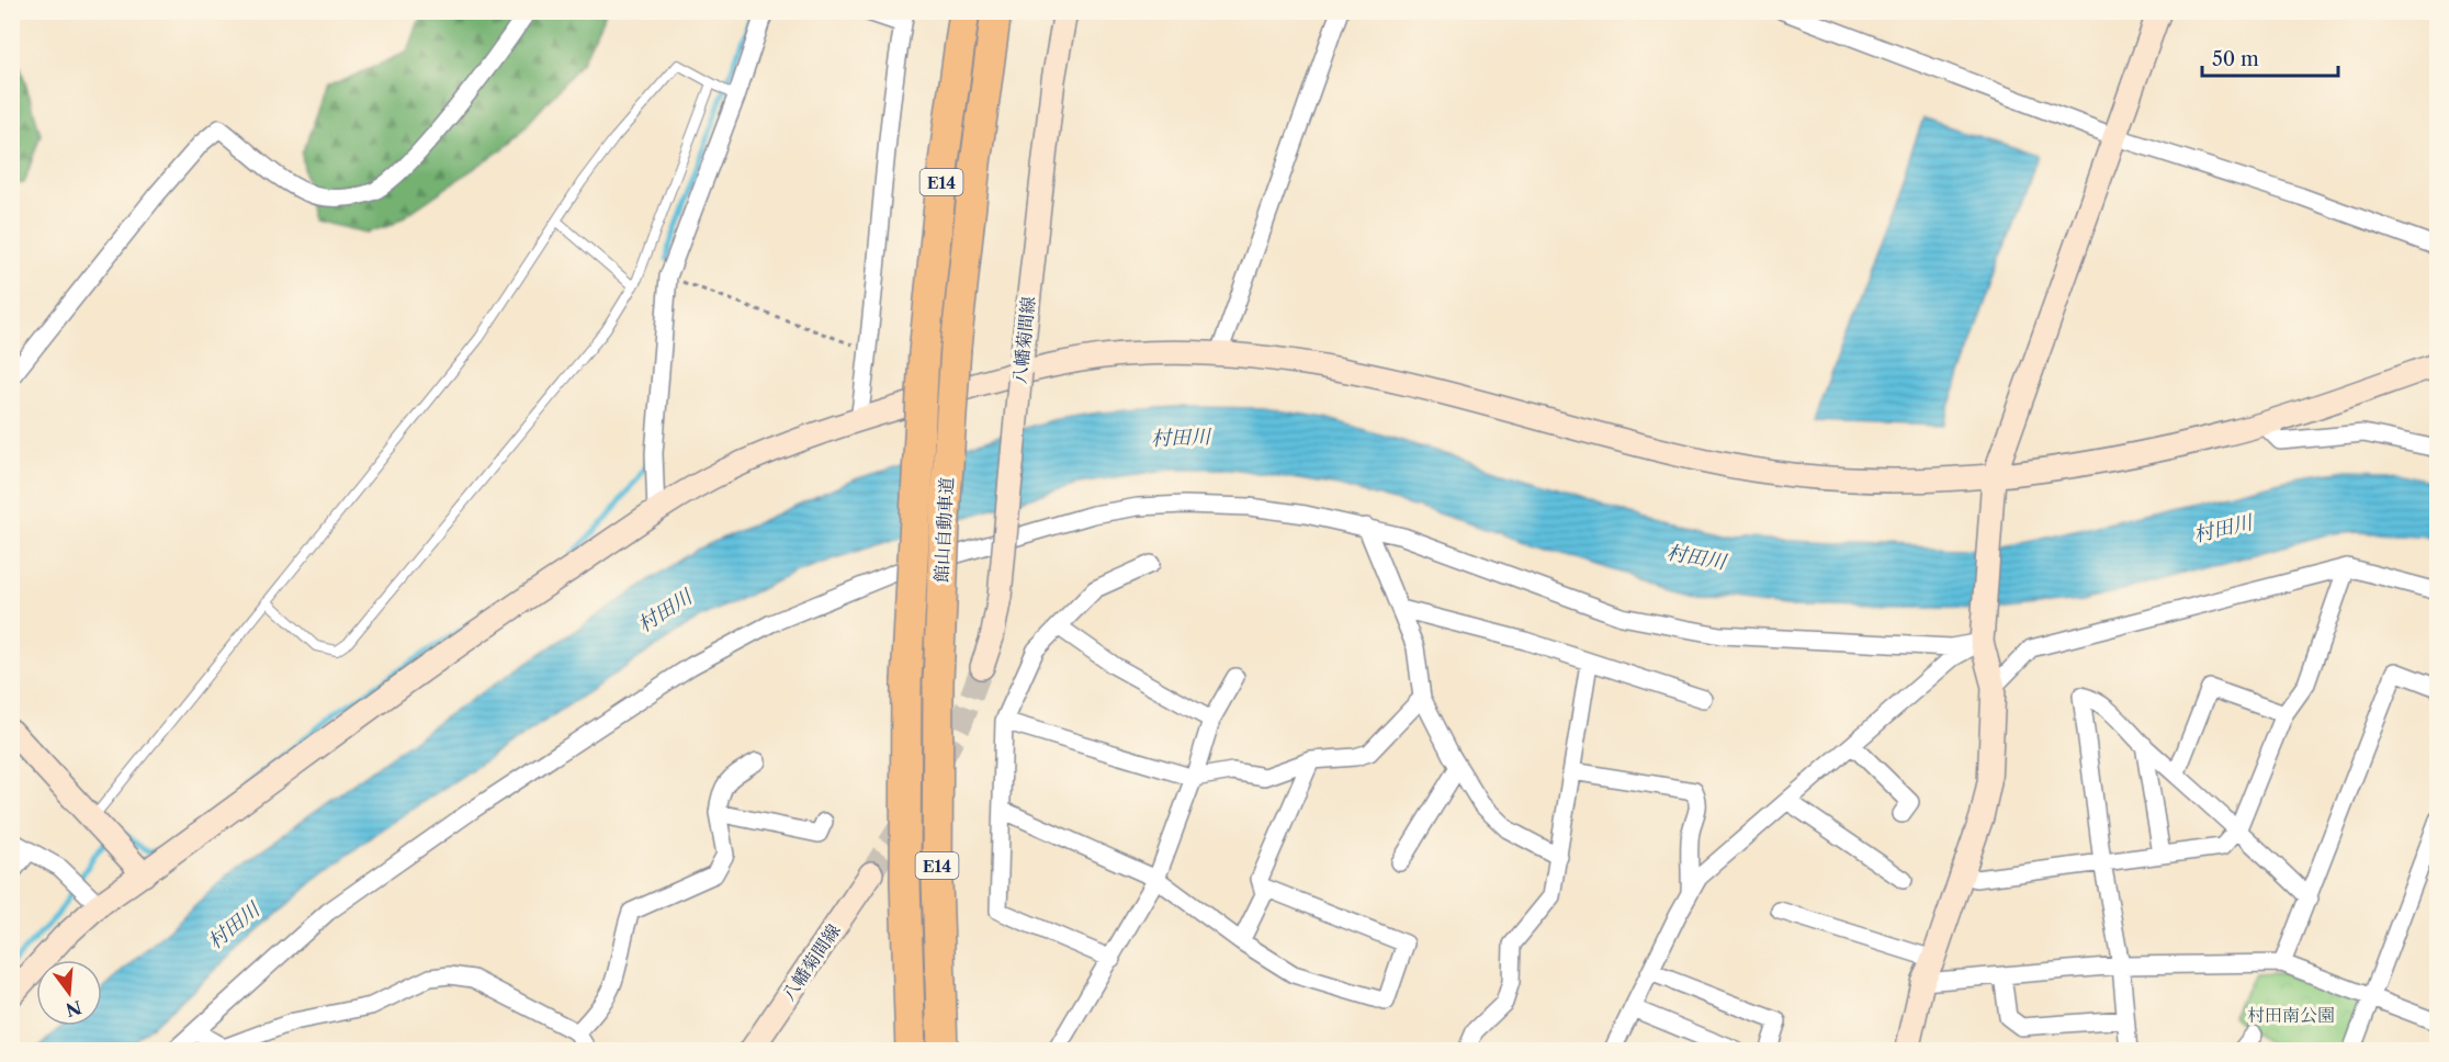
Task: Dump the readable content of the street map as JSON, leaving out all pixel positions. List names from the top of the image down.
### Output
{
  "streets": {
    "highway": ["E14", "館山自動車道"],
    "street": ["八幡菊間線"]
  },
  "water": ["村田川"],
  "parks": ["村田南公園"],
  "scale_bar": "50 m",
  "north": "bottom"
}
